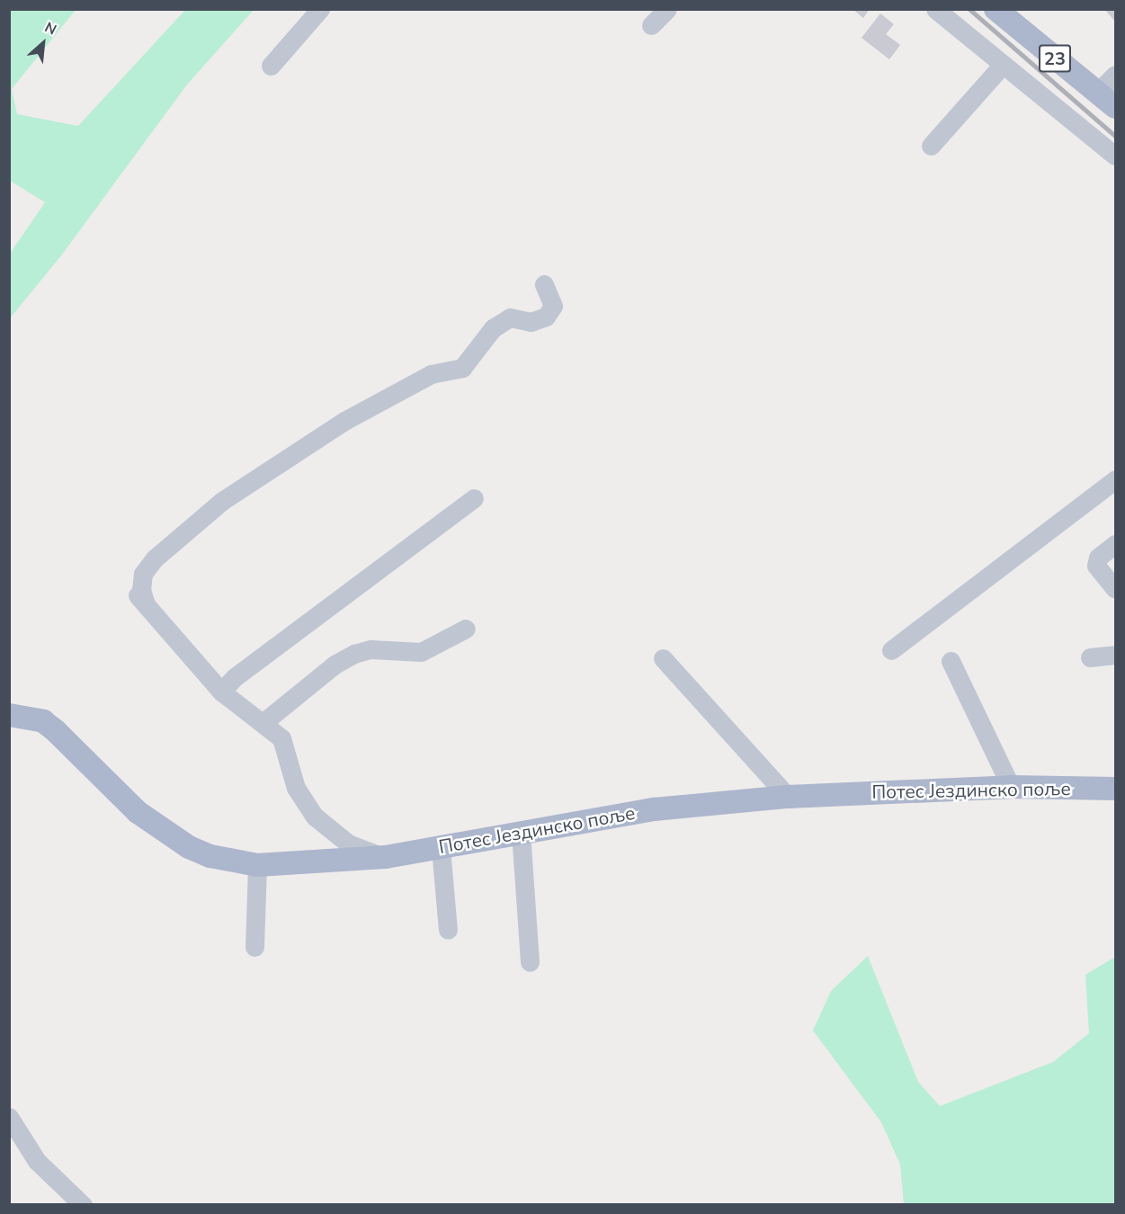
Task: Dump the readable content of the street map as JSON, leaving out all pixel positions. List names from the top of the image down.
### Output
{
  "streets": {
    "main road": ["23", "Потес Јездинско поље"]
  },
  "north": "top right"
}
